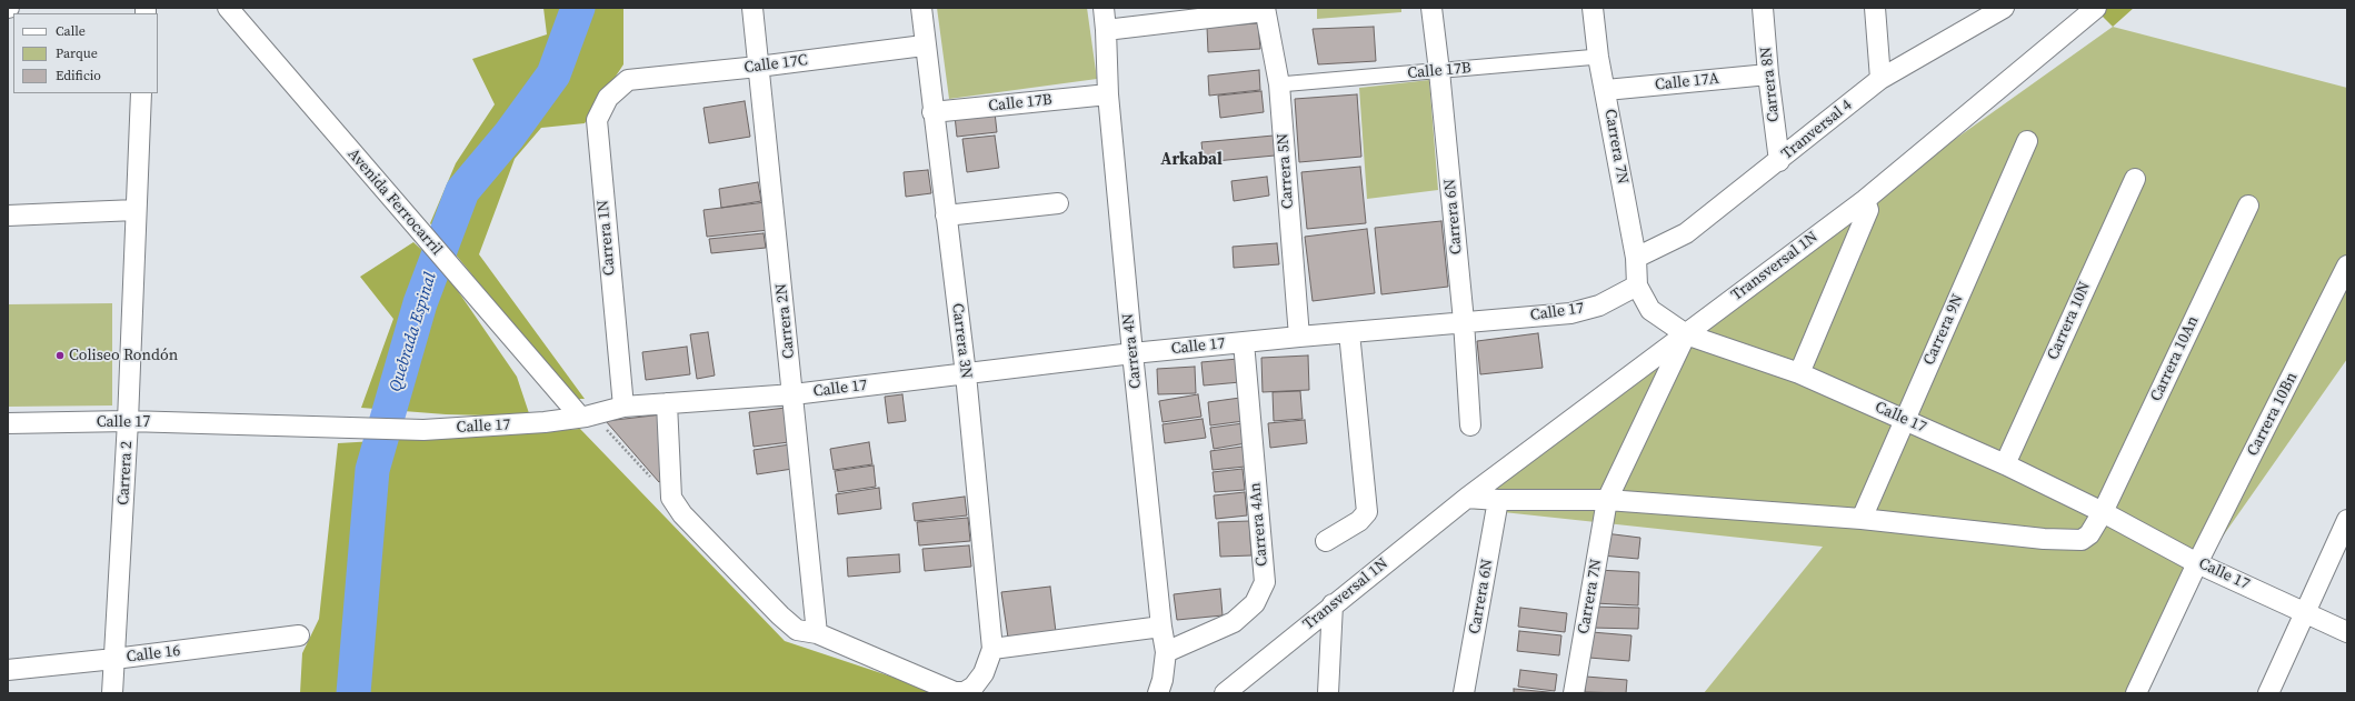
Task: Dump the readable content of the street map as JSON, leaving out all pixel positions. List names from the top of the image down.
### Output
{
  "streets": {
    "street": [
      "Calle 17C",
      "Calle 17B",
      "Calle 17A",
      "Carrera 8N",
      "Tranversal 4",
      "Carrera 7N",
      "Carrera 5N",
      "Avenida Ferrocarril",
      "Carrera 6N",
      "Carrera 1N",
      "Transversal 1N",
      "Calle 17",
      "Carrera 2N",
      "Carrera 10N",
      "Carrera 9N",
      "Carrera 3N",
      "Carrera 4N",
      "Carrera 10An",
      "Carrera 10Bn",
      "Carrera 2",
      "Carrera 4An",
      "Calle 16"
    ]
  },
  "crossings": [
    ["Calle 17C", "Carrera 1N"],
    ["Calle 17C", "Carrera 2N"],
    ["Calle 17C", "Carrera 3N"],
    ["Calle 17B", "Carrera 7N"],
    ["Calle 17B", "Carrera 5N"],
    ["Calle 17B", "Carrera 6N"],
    ["Calle 17B", "Carrera 3N"],
    ["Calle 17B", "Carrera 4N"],
    ["Calle 17A", "Carrera 8N"],
    ["Calle 17A", "Carrera 7N"],
    ["Carrera 8N", "Tranversal 4"],
    ["Tranversal 4", "Carrera 7N"],
    ["Carrera 7N", "Transversal 1N"],
    ["Carrera 7N", "Calle 17"],
    ["Carrera 5N", "Calle 17"],
    ["Avenida Ferrocarril", "Calle 17"],
    ["Carrera 6N", "Calle 17"],
    ["Carrera 1N", "Calle 17"],
    ["Transversal 1N", "Calle 17"],
    ["Calle 17", "Carrera 2N"],
    ["Calle 17", "Carrera 10N"],
    ["Calle 17", "Carrera 9N"],
    ["Calle 17", "Carrera 3N"],
    ["Calle 17", "Carrera 4N"],
    ["Calle 17", "Carrera 10An"],
    ["Calle 17", "Carrera 10Bn"],
    ["Calle 17", "Carrera 2"],
    ["Calle 17", "Carrera 4An"],
    ["Carrera 2N", "Carrera 3N"],
    ["Carrera 9N", "Carrera 10An"],
    ["Carrera 4N", "Carrera 4An"],
    ["Carrera 2", "Calle 16"]
  ],
  "districts": ["Arkabal"],
  "water": ["Quebrada Espinal"],
  "places": ["Coliseo Rondón"],
  "legend": ["Calle", "Parque", "Edificio"]
}
